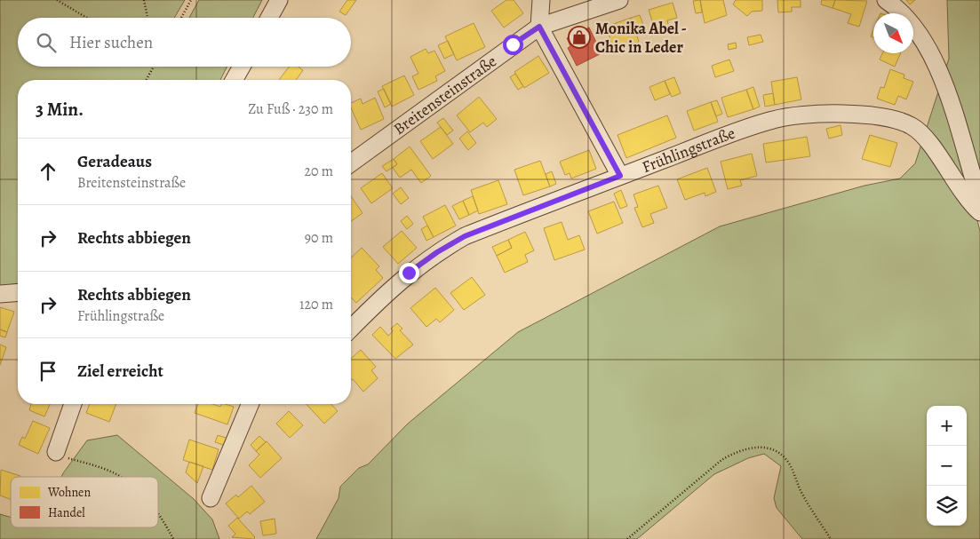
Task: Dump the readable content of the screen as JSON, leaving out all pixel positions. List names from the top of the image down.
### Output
{
  "streets": {
    "street": ["Breitensteinstraße", "Frühlingstraße"]
  },
  "places": {
    "shop": ["Monika Abel - Chic in Leder"]
  },
  "legend": ["Wohnen", "Handel"],
  "north": "bottom right",
  "page": {
    "search": "Hier suchen",
    "heading": ["3 Min.", "Zu Fuß · 230 m"],
    "list": [
      ["Geradeaus", "Breitensteinstraße", "20 m"],
      ["Rechts abbiegen", "90 m"],
      ["Rechts abbiegen", "Frühlingstraße", "120 m"],
      "Ziel erreicht"
    ],
    "map_buttons": ["+", "−"]
  }
}
